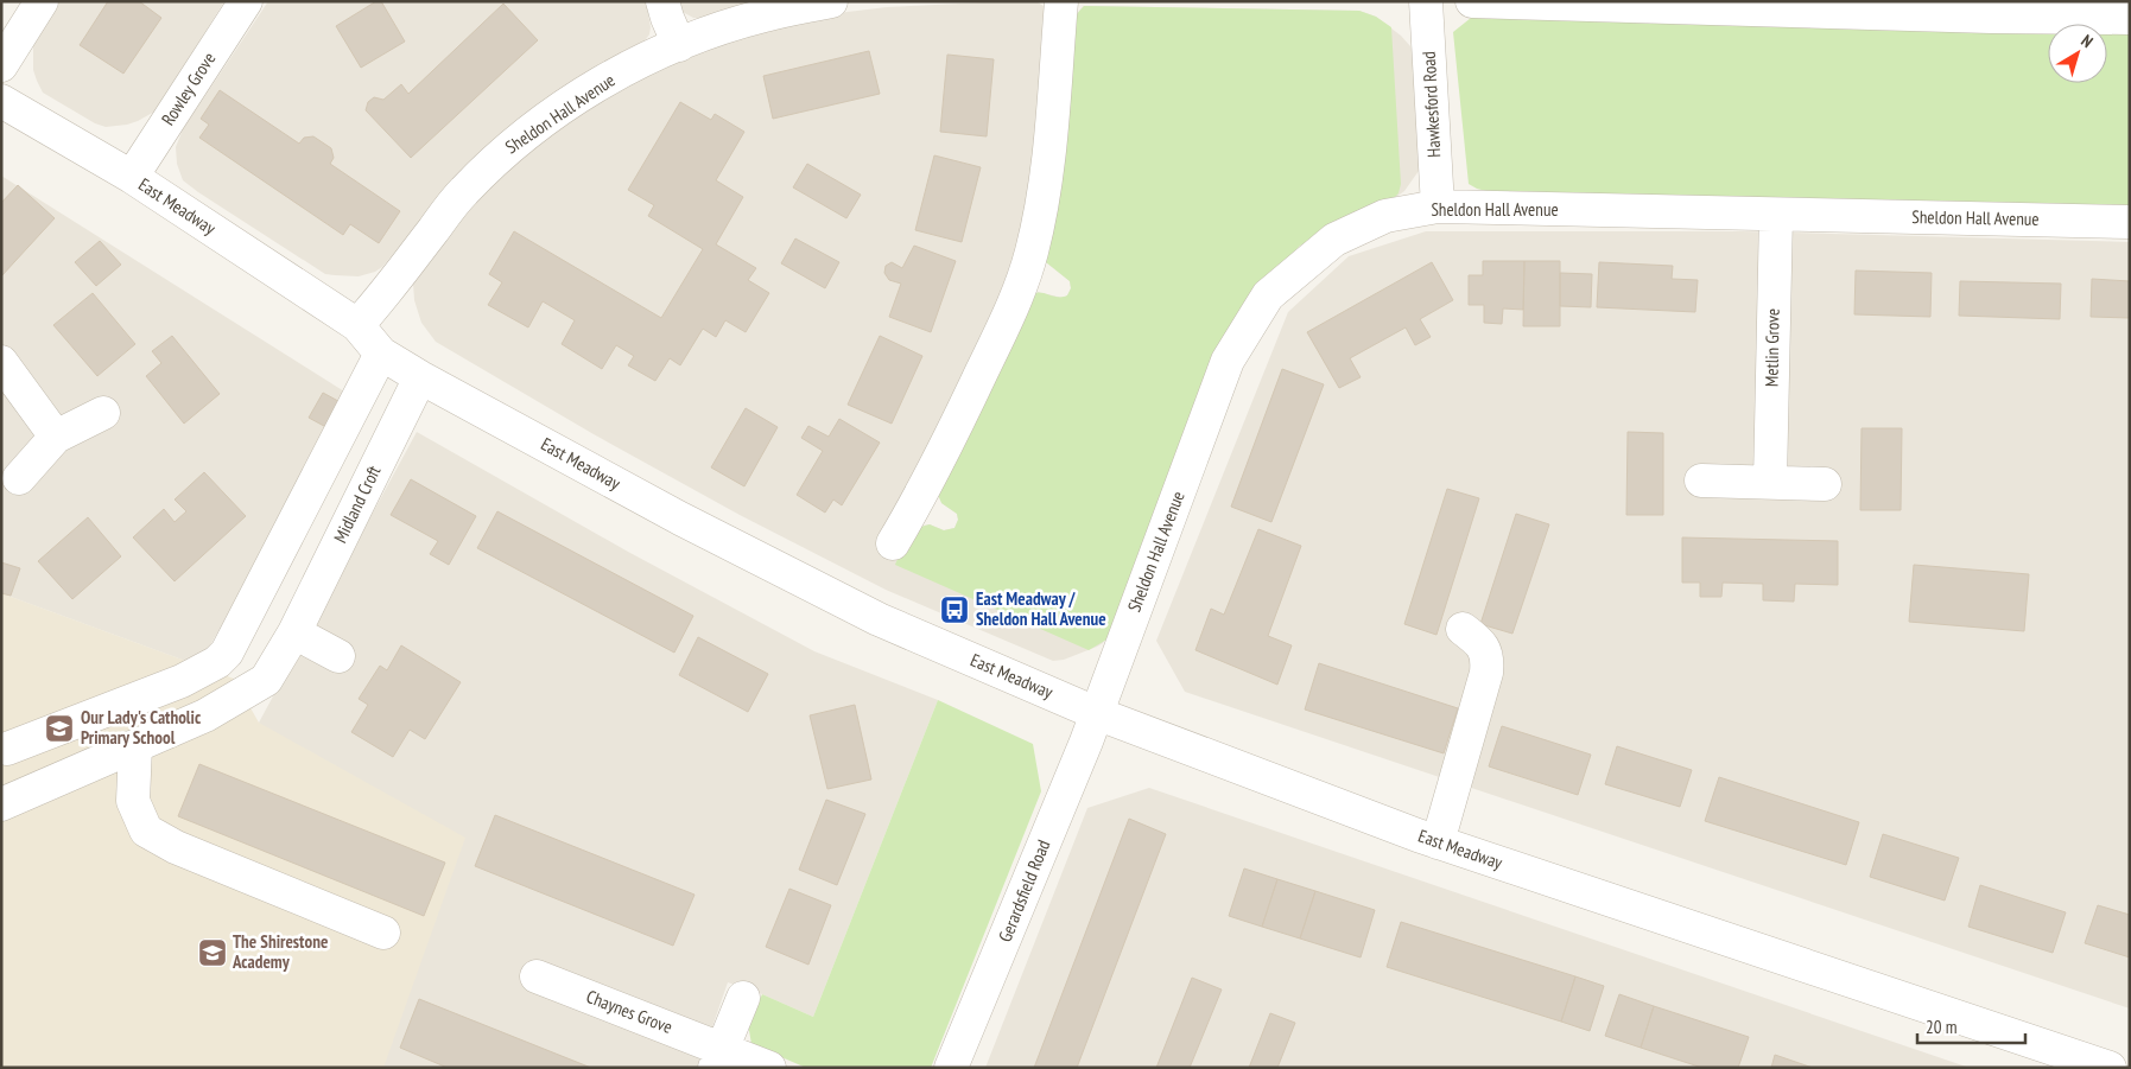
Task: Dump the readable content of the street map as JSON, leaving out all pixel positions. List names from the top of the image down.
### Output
{
  "streets": {
    "street": [
      "Rowley Grove",
      "Hawkesford Road",
      "Sheldon Hall Avenue",
      "East Meadway",
      "Metlin Grove",
      "Midland Croft",
      "Gerardsfield Road",
      "Chaynes Grove"
    ]
  },
  "crossings": [
    ["Rowley Grove", "East Meadway"],
    ["Hawkesford Road", "Sheldon Hall Avenue"],
    ["Sheldon Hall Avenue", "East Meadway"],
    ["Sheldon Hall Avenue", "Metlin Grove"],
    ["Sheldon Hall Avenue", "Gerardsfield Road"],
    ["East Meadway", "Midland Croft"],
    ["East Meadway", "Gerardsfield Road"]
  ],
  "places": {
    "bus stop": ["East Meadway / Sheldon Hall Avenue"],
    "school or university": ["Our Lady's Catholic Primary School", "The Shirestone Academy"]
  },
  "scale_bar": "20 m",
  "north": "top right"
}
